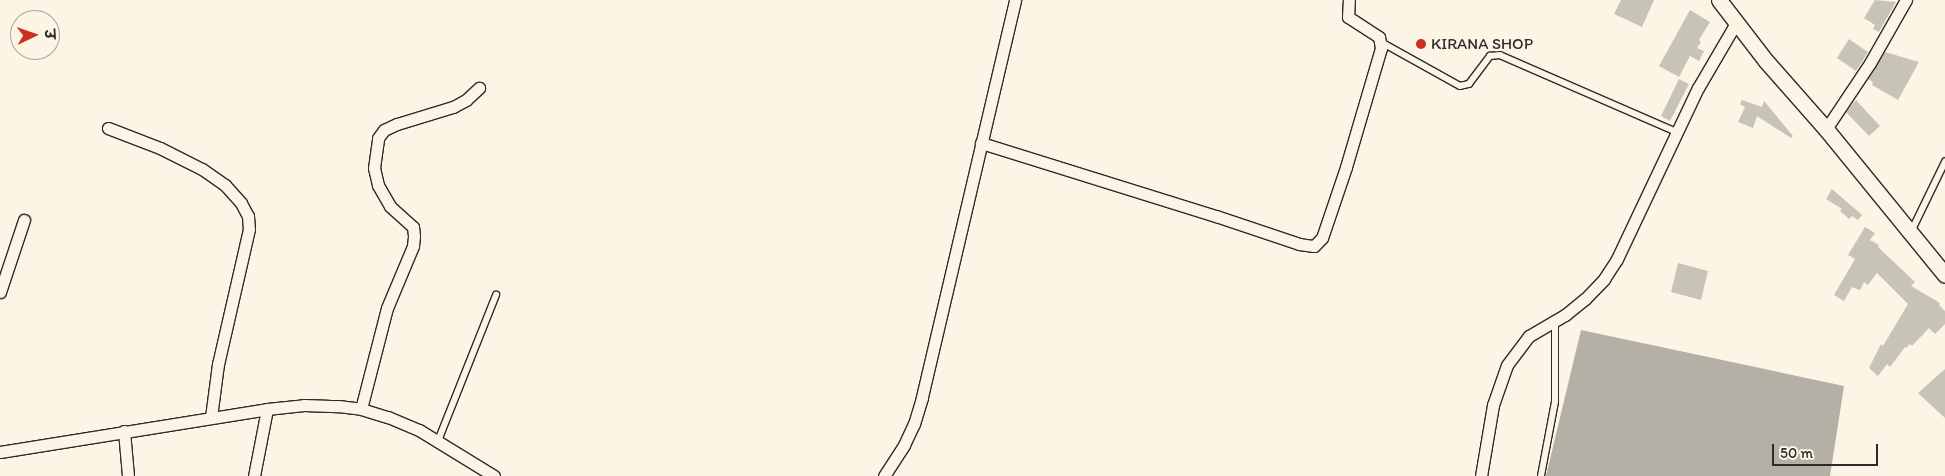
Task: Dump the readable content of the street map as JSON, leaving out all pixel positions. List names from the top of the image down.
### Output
{
  "places": ["KIRANA SHOP"],
  "scale_bar": "50 m",
  "north": "right"
}
